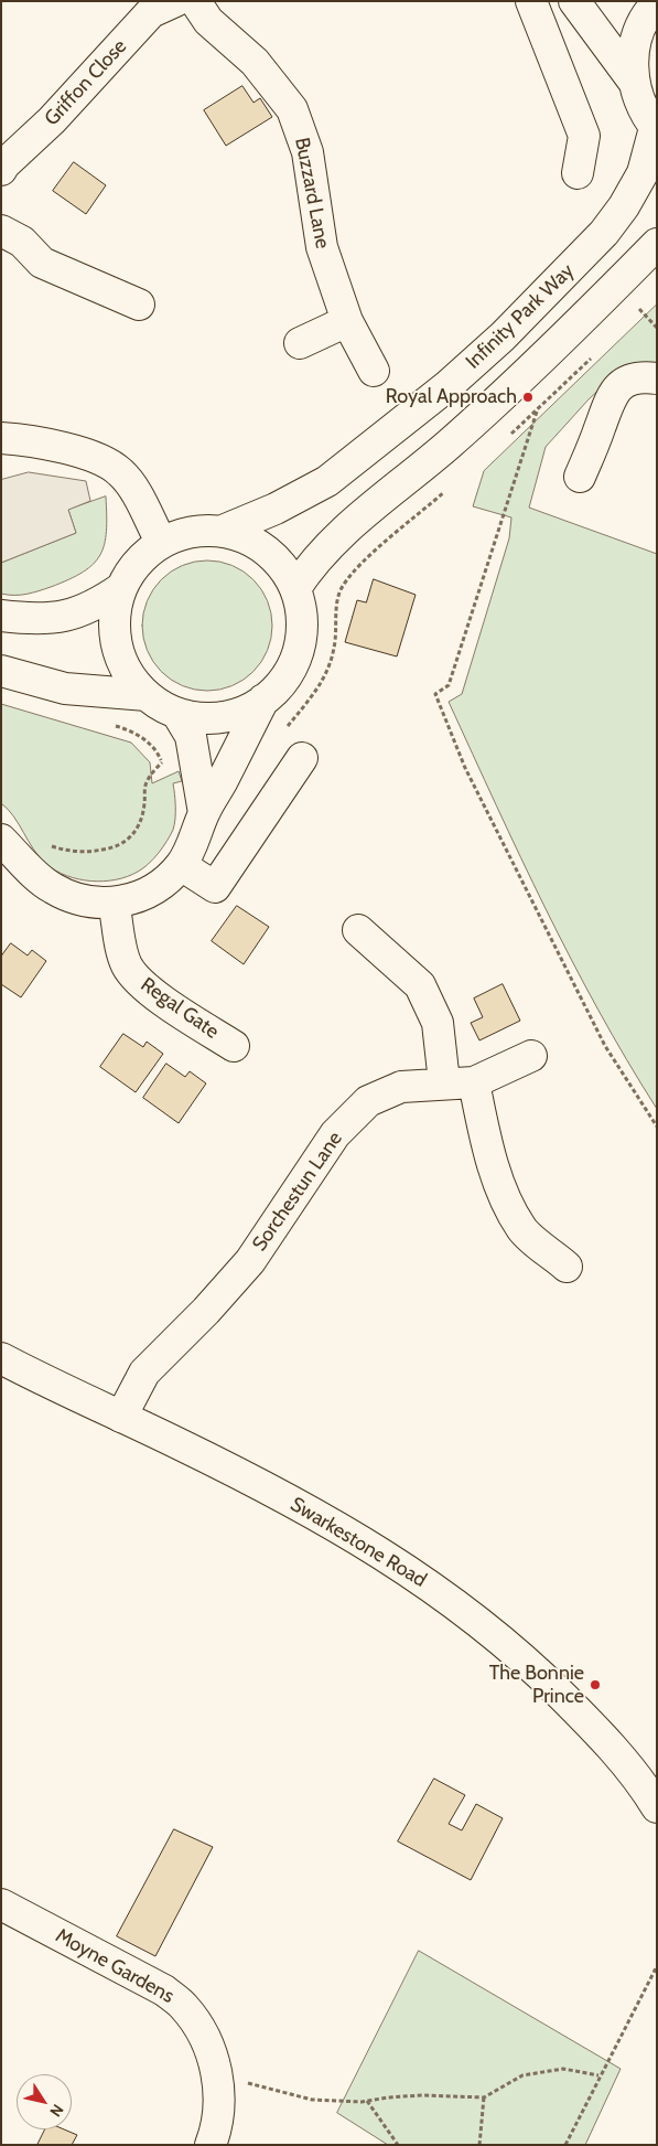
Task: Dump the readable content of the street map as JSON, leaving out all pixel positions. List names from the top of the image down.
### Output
{
  "streets": {
    "street": [
      "Griffon Close",
      "Buzzard Lane",
      "Infinity Park Way",
      "Regal Gate",
      "Sorchestun Lane",
      "Swarkestone Road",
      "Moyne Gardens"
    ]
  },
  "crossings": [
    ["Sorchestun Lane", "Swarkestone Road"]
  ],
  "places": ["Royal Approach", "The Bonnie Prince"],
  "north": "bottom right"
}
